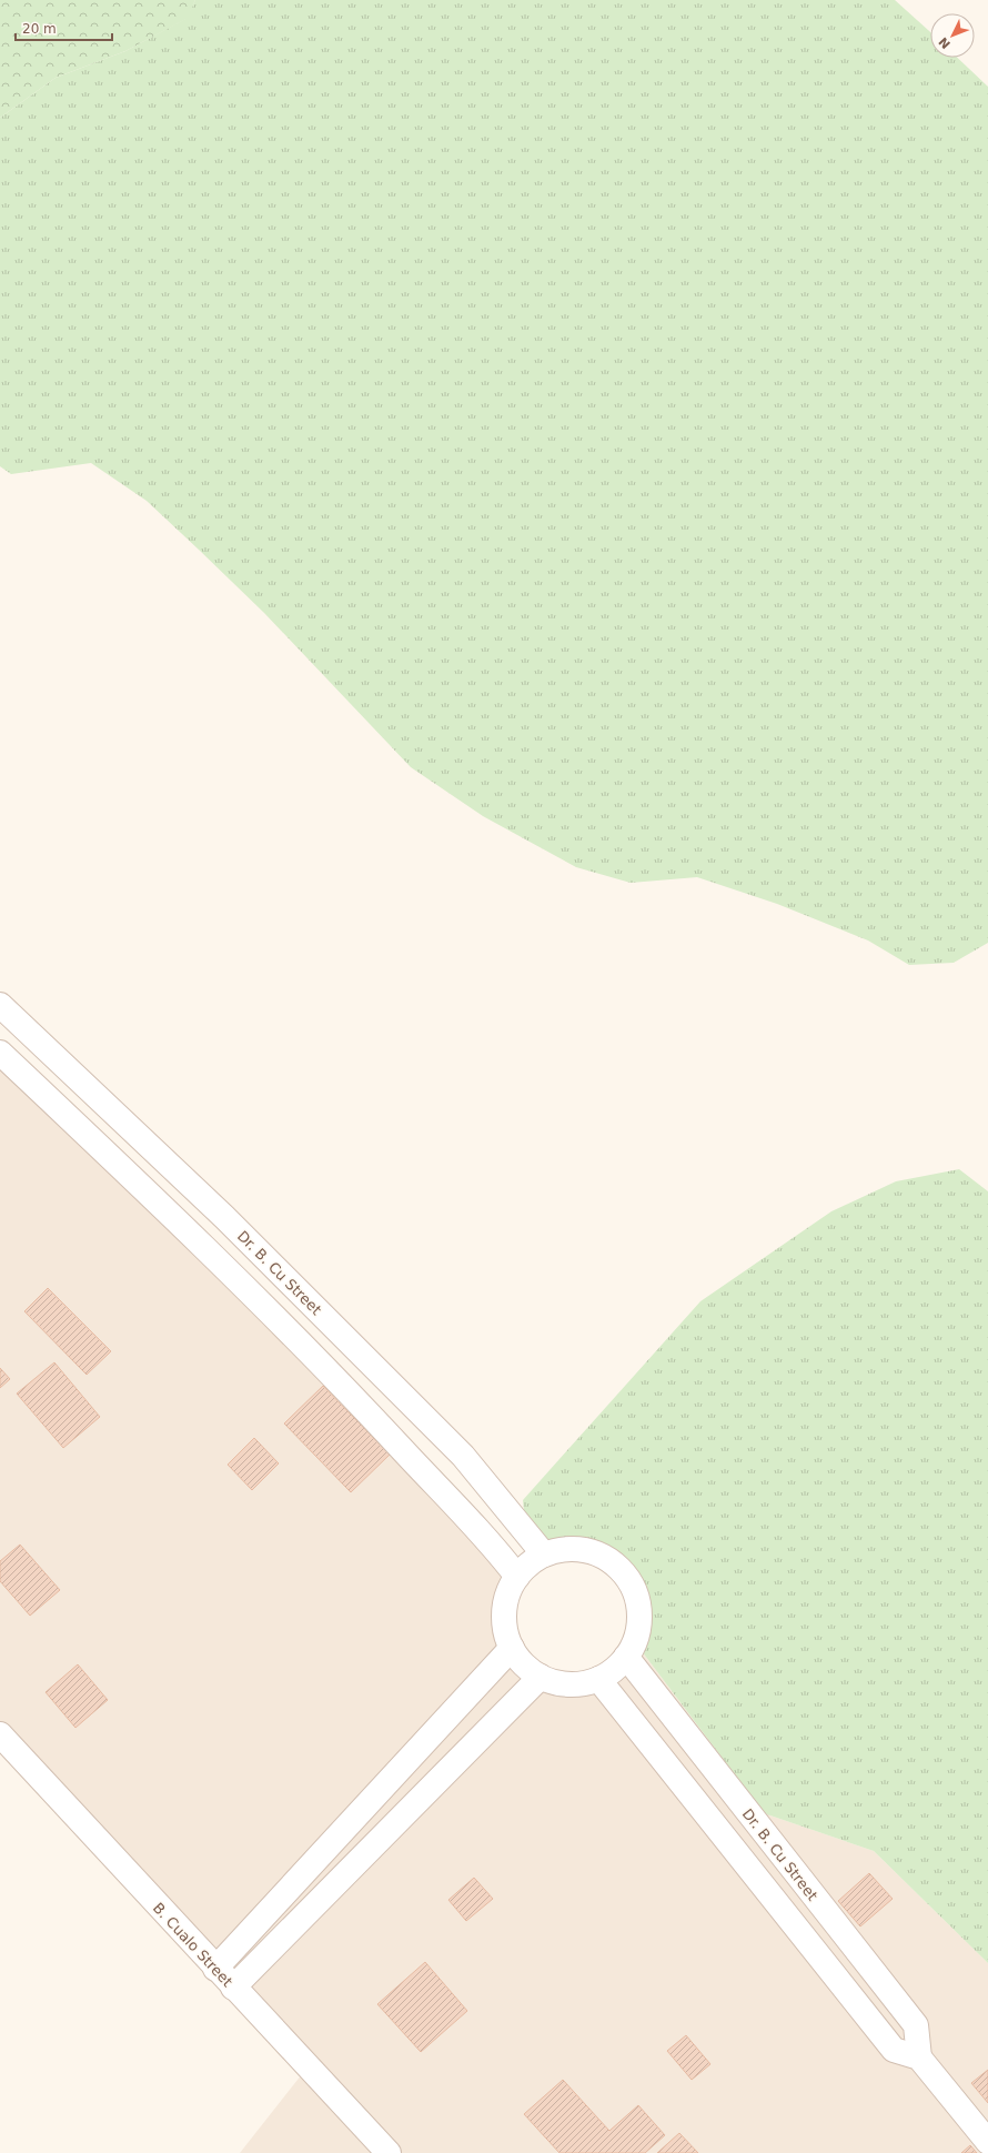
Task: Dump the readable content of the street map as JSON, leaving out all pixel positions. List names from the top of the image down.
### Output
{
  "streets": {
    "street": ["Dr. B. Cu Street", "B. Cualo Street"]
  },
  "scale_bar": "20 m",
  "north": "bottom left"
}
